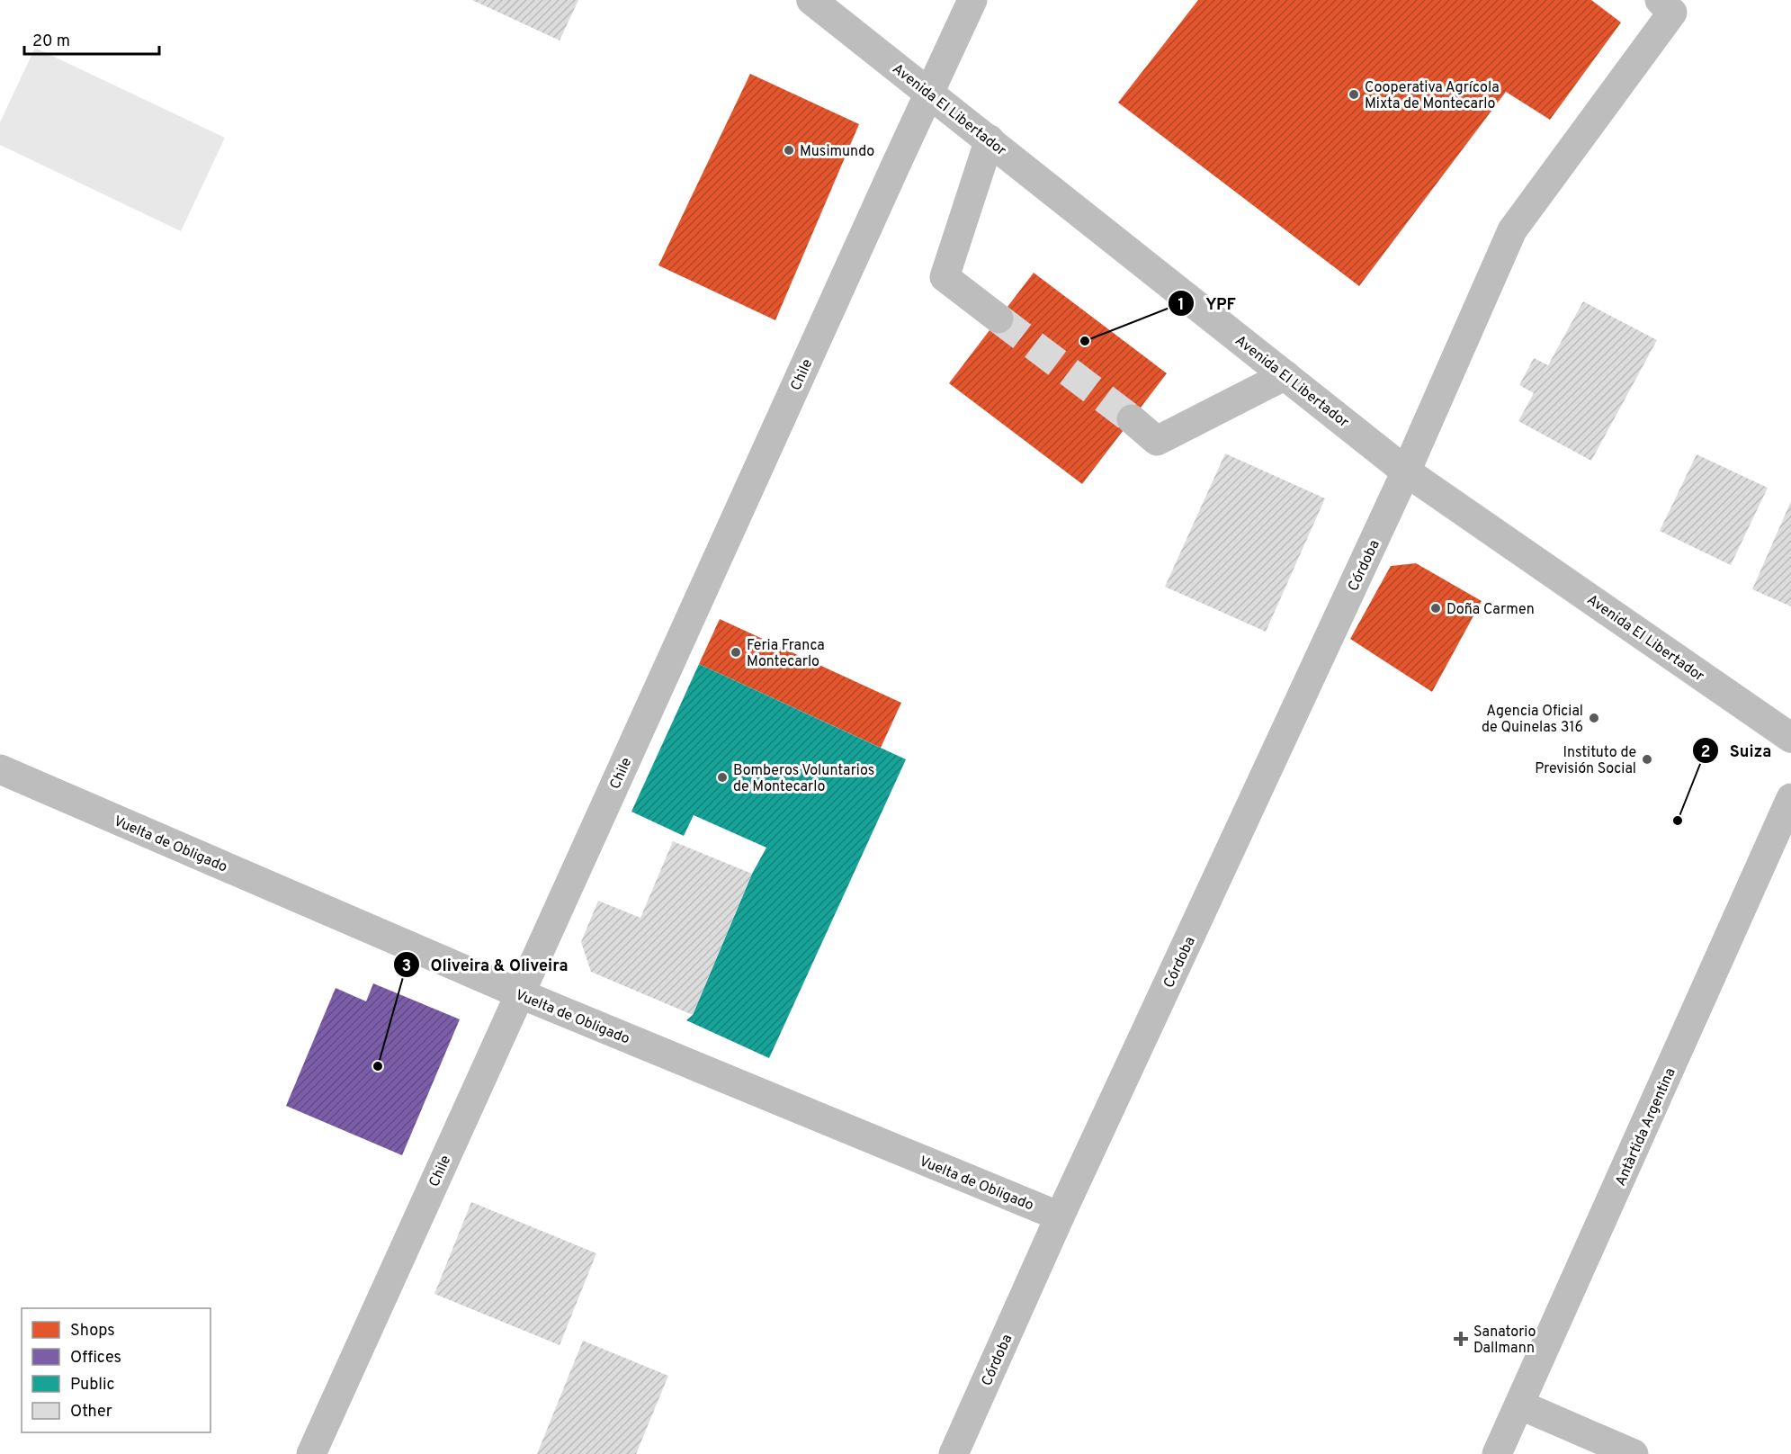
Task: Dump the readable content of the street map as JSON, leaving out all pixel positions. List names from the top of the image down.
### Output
{
  "streets": {
    "street": [
      "Avenida El Libertador",
      "Chile",
      "Córdoba",
      "Vuelta de Obligado",
      "Antàrtida Argentina"
    ]
  },
  "crossings": [
    ["Avenida El Libertador", "Chile"],
    ["Avenida El Libertador", "Córdoba"],
    ["Chile", "Vuelta de Obligado"],
    ["Córdoba", "Vuelta de Obligado"]
  ],
  "places": {
    "other": [
      "Cooperativa Agrícola Mixta de Montecarlo",
      "Musimundo",
      "YPF",
      "Doña Carmen",
      "Feria Franca Montecarlo",
      "Agencia Oficial de Quinelas 316",
      "Instituto de Previsión Social",
      "Bomberos Voluntarios de Montecarlo",
      "Suiza",
      "Oliveira & Oliveira"
    ],
    "health": ["Sanatorio Dallmann"]
  },
  "legend": [
    "Shops",
    "Offices",
    "Public",
    "Other"
  ],
  "scale_bar": "20 m"
}
